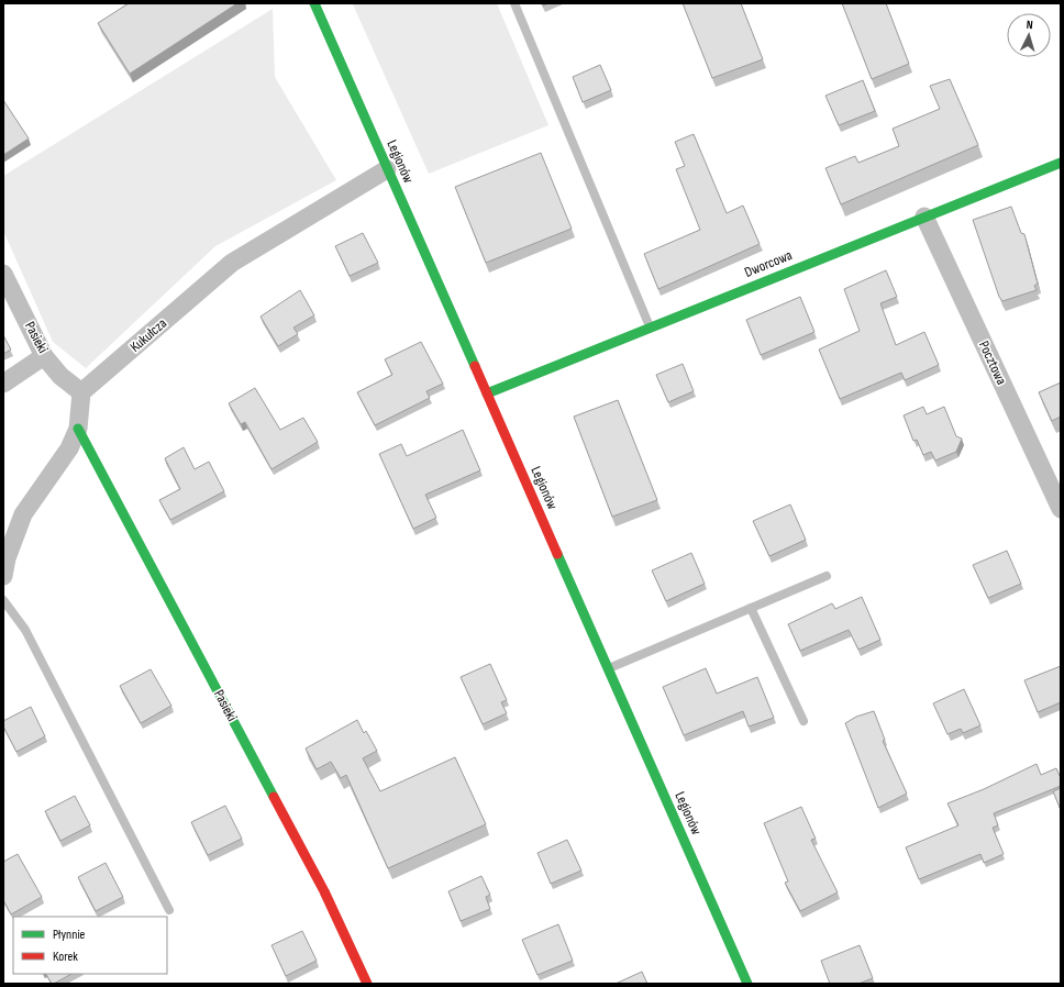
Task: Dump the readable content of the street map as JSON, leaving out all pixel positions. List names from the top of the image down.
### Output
{
  "streets": {
    "street": [
      "Legionów",
      "Dworcowa",
      "Kukułcza",
      "Pasieki",
      "Pocztowa"
    ]
  },
  "crossings": [
    ["Legionów", "Dworcowa"],
    ["Legionów", "Kukułcza"],
    ["Dworcowa", "Pocztowa"],
    ["Kukułcza", "Pasieki"]
  ],
  "legend": ["Płynnie", "Korek"],
  "north": "top"
}
